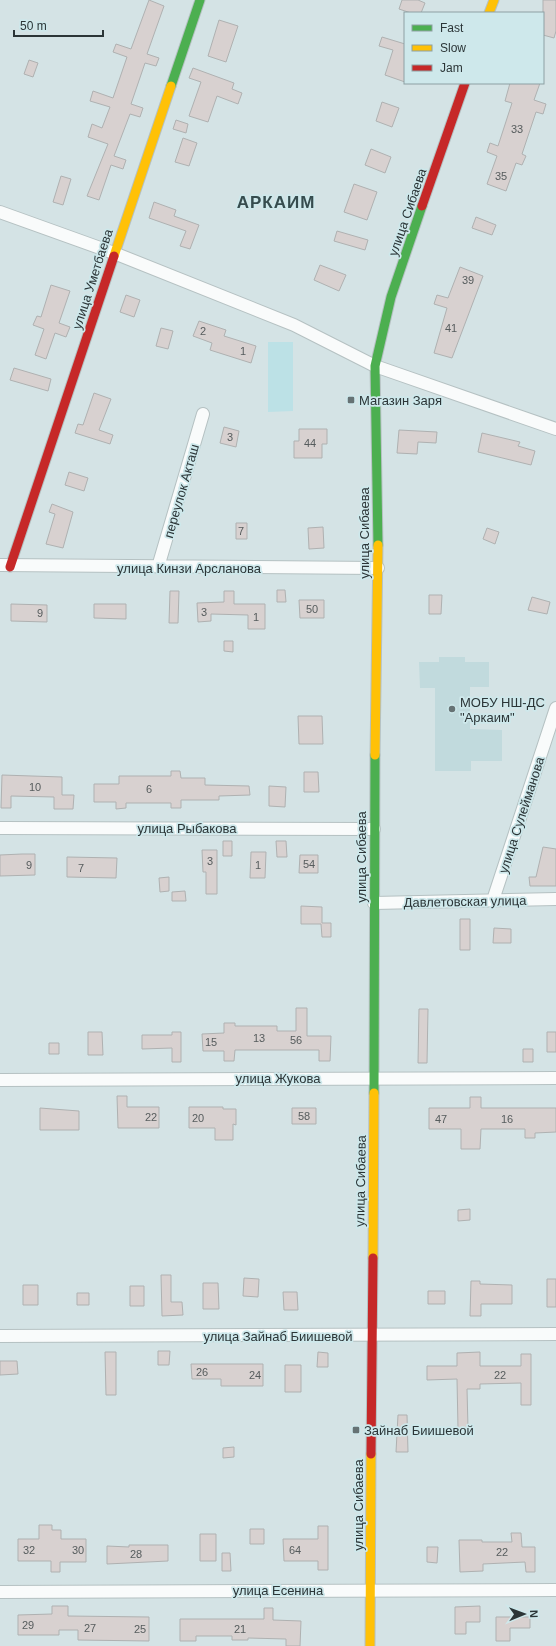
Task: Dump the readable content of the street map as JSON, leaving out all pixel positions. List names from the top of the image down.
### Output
{
  "streets": {
    "main road": ["улица Сибаева", "улица Уметбаева"],
    "street": [
      "переулок Акташ",
      "улица Кинзи Арсланова",
      "улица Сулейманова",
      "улица Рыбакова",
      "Давлетовская улица",
      "улица Жукова",
      "улица Зайнаб Биишевой",
      "улица Есенина"
    ]
  },
  "crossings": [
    ["улица Сибаева", "улица Кинзи Арсланова"],
    ["улица Сибаева", "улица Рыбакова"],
    ["улица Сибаева", "Давлетовская улица"],
    ["улица Сибаева", "улица Жукова"],
    ["улица Сибаева", "улица Зайнаб Биишевой"],
    ["улица Сибаева", "улица Есенина"],
    ["улица Уметбаева", "улица Кинзи Арсланова"],
    ["переулок Акташ", "улица Кинзи Арсланова"],
    ["улица Сулейманова", "Давлетовская улица"]
  ],
  "districts": ["АРКАИМ"],
  "places": {
    "transit": ["Магазин Заря", "Зайнаб Биишевой"],
    "other": ["МОБУ НШ-ДС \"Аркаим\""]
  },
  "house_numbers": [
    "33",
    "35",
    "39",
    "41",
    "2",
    "1",
    "3",
    "44",
    "7",
    "50",
    "3",
    "9",
    "1",
    "10",
    "6",
    "3",
    "54",
    "9",
    "1",
    "7",
    "13",
    "56",
    "15",
    "58",
    "22",
    "20",
    "47",
    "16",
    "26",
    "24",
    "22",
    "32",
    "30",
    "64",
    "22",
    "28",
    "29",
    "27",
    "25",
    "21"
  ],
  "legend": ["Fast", "Slow", "Jam"],
  "scale_bar": "50 m",
  "north": "right"
}
